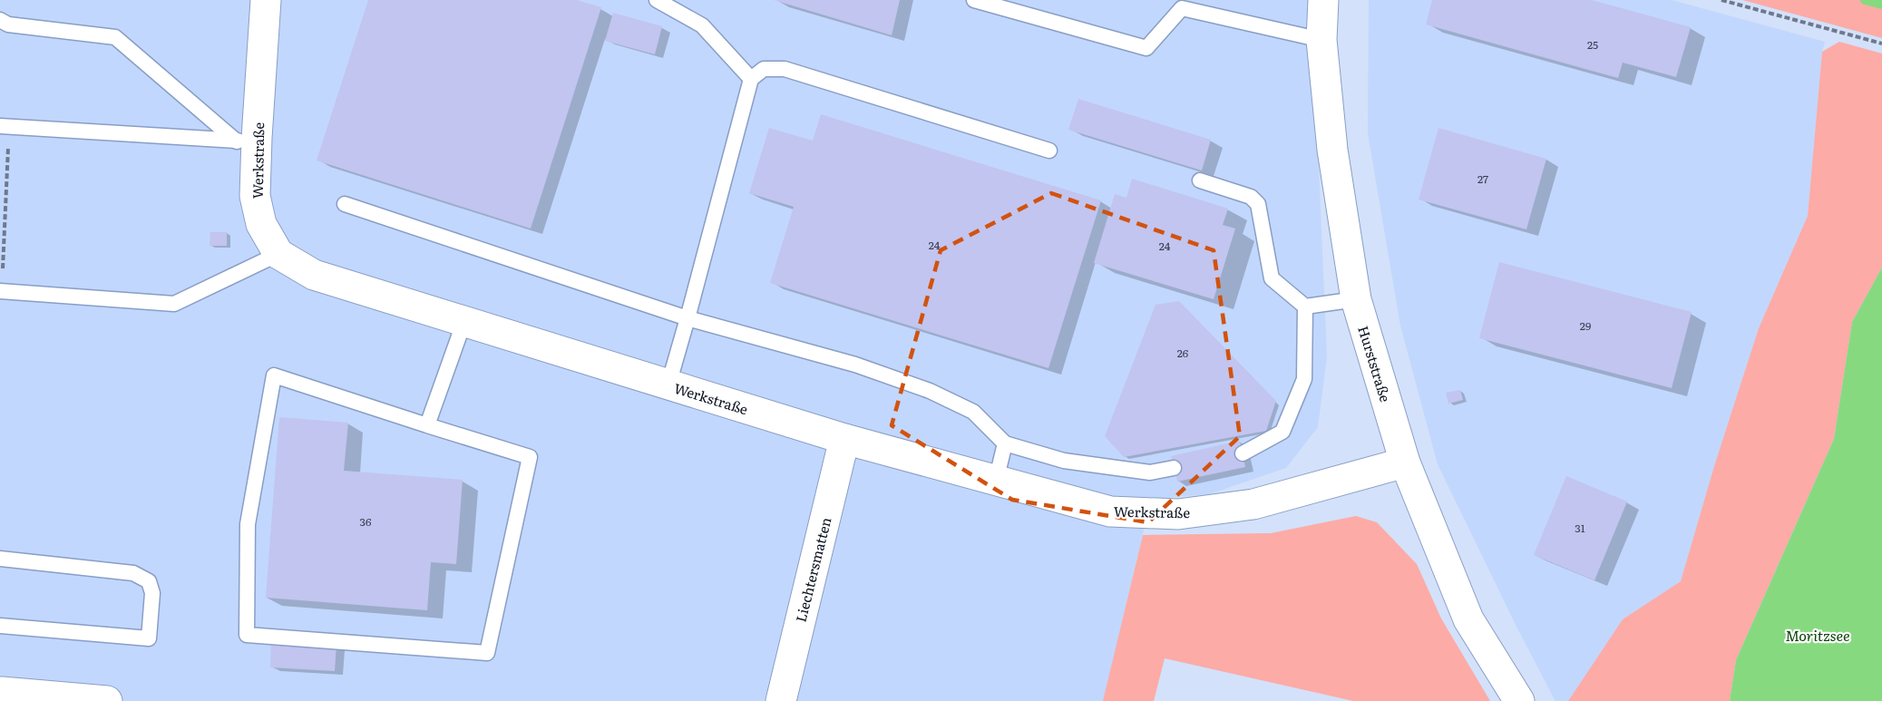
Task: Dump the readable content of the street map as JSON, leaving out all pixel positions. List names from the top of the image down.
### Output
{
  "streets": {
    "street": ["Werkstraße", "Hurststraße", "Liechtersmatten"]
  },
  "crossings": [
    ["Werkstraße", "Hurststraße"],
    ["Werkstraße", "Liechtersmatten"]
  ],
  "water": ["Moritzsee"],
  "house_numbers": [
    "25",
    "27",
    "24",
    "24",
    "29",
    "26",
    "36",
    "31"
  ]
}
